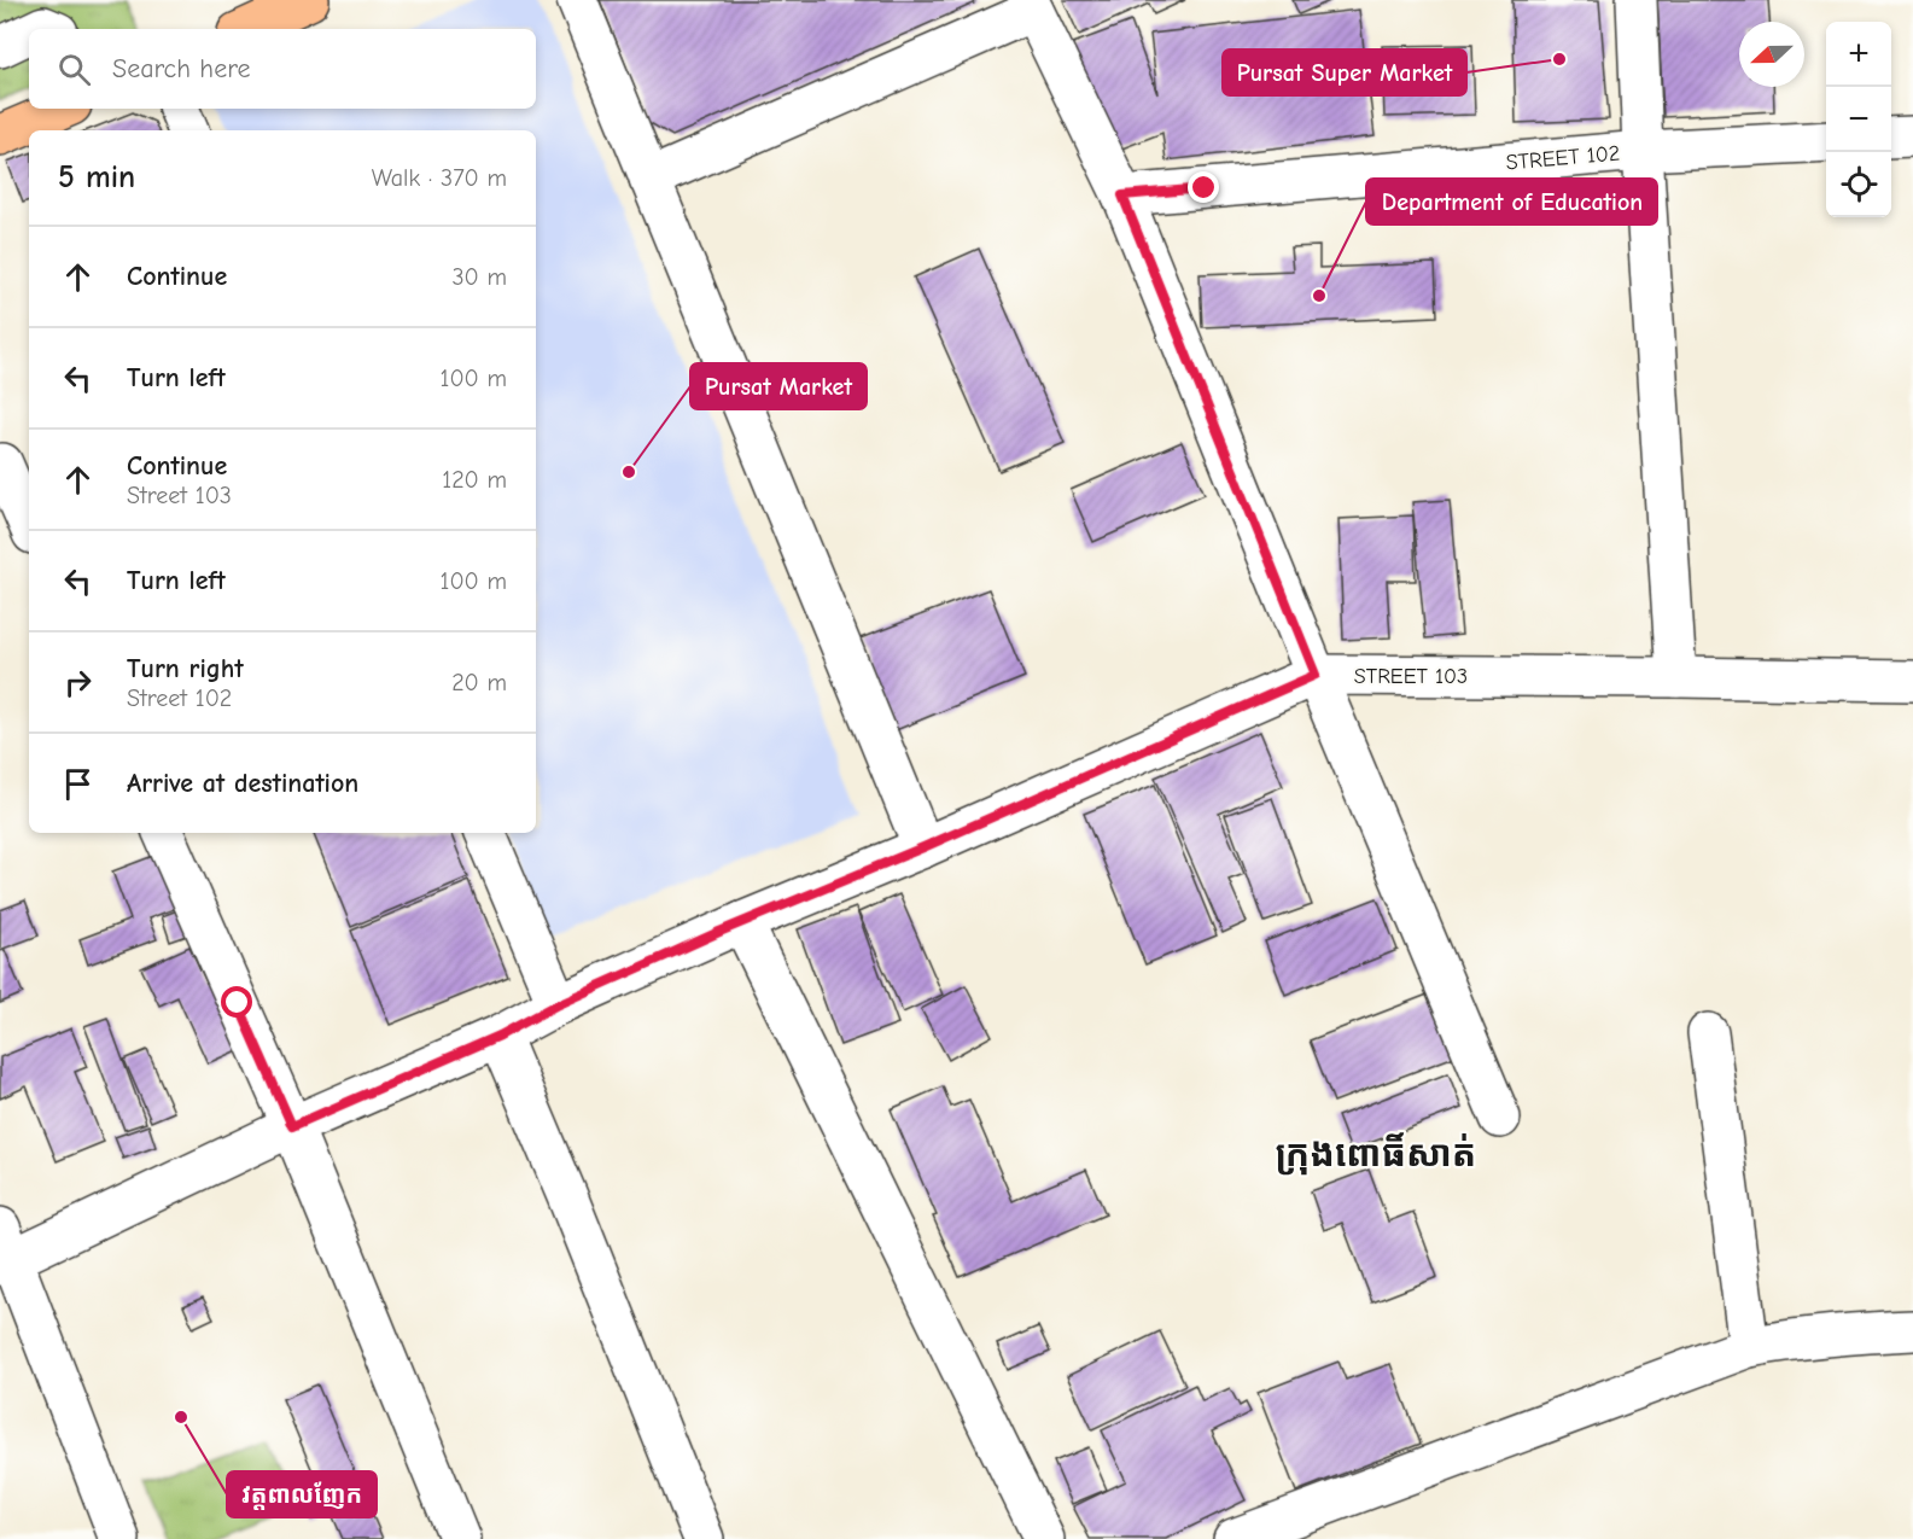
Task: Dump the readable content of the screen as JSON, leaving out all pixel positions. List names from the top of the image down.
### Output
{
  "streets": {
    "street": ["STREET 102", "STREET 103"]
  },
  "districts": ["ក្រុងពោធិ៍សាត់"],
  "places": [
    "Pursat Super Market",
    "Department of Education",
    "Pursat Market",
    "វត្តពាលញែក"
  ],
  "north": "left",
  "page": {
    "map_buttons": ["+", "−"],
    "search": "Search here",
    "heading": ["5 min", "Walk · 370 m"],
    "list": [
      ["Continue", "30 m"],
      ["Turn left", "100 m"],
      ["Continue", "Street 103", "120 m"],
      ["Turn left", "100 m"],
      ["Turn right", "Street 102", "20 m"],
      "Arrive at destination"
    ]
  }
}
